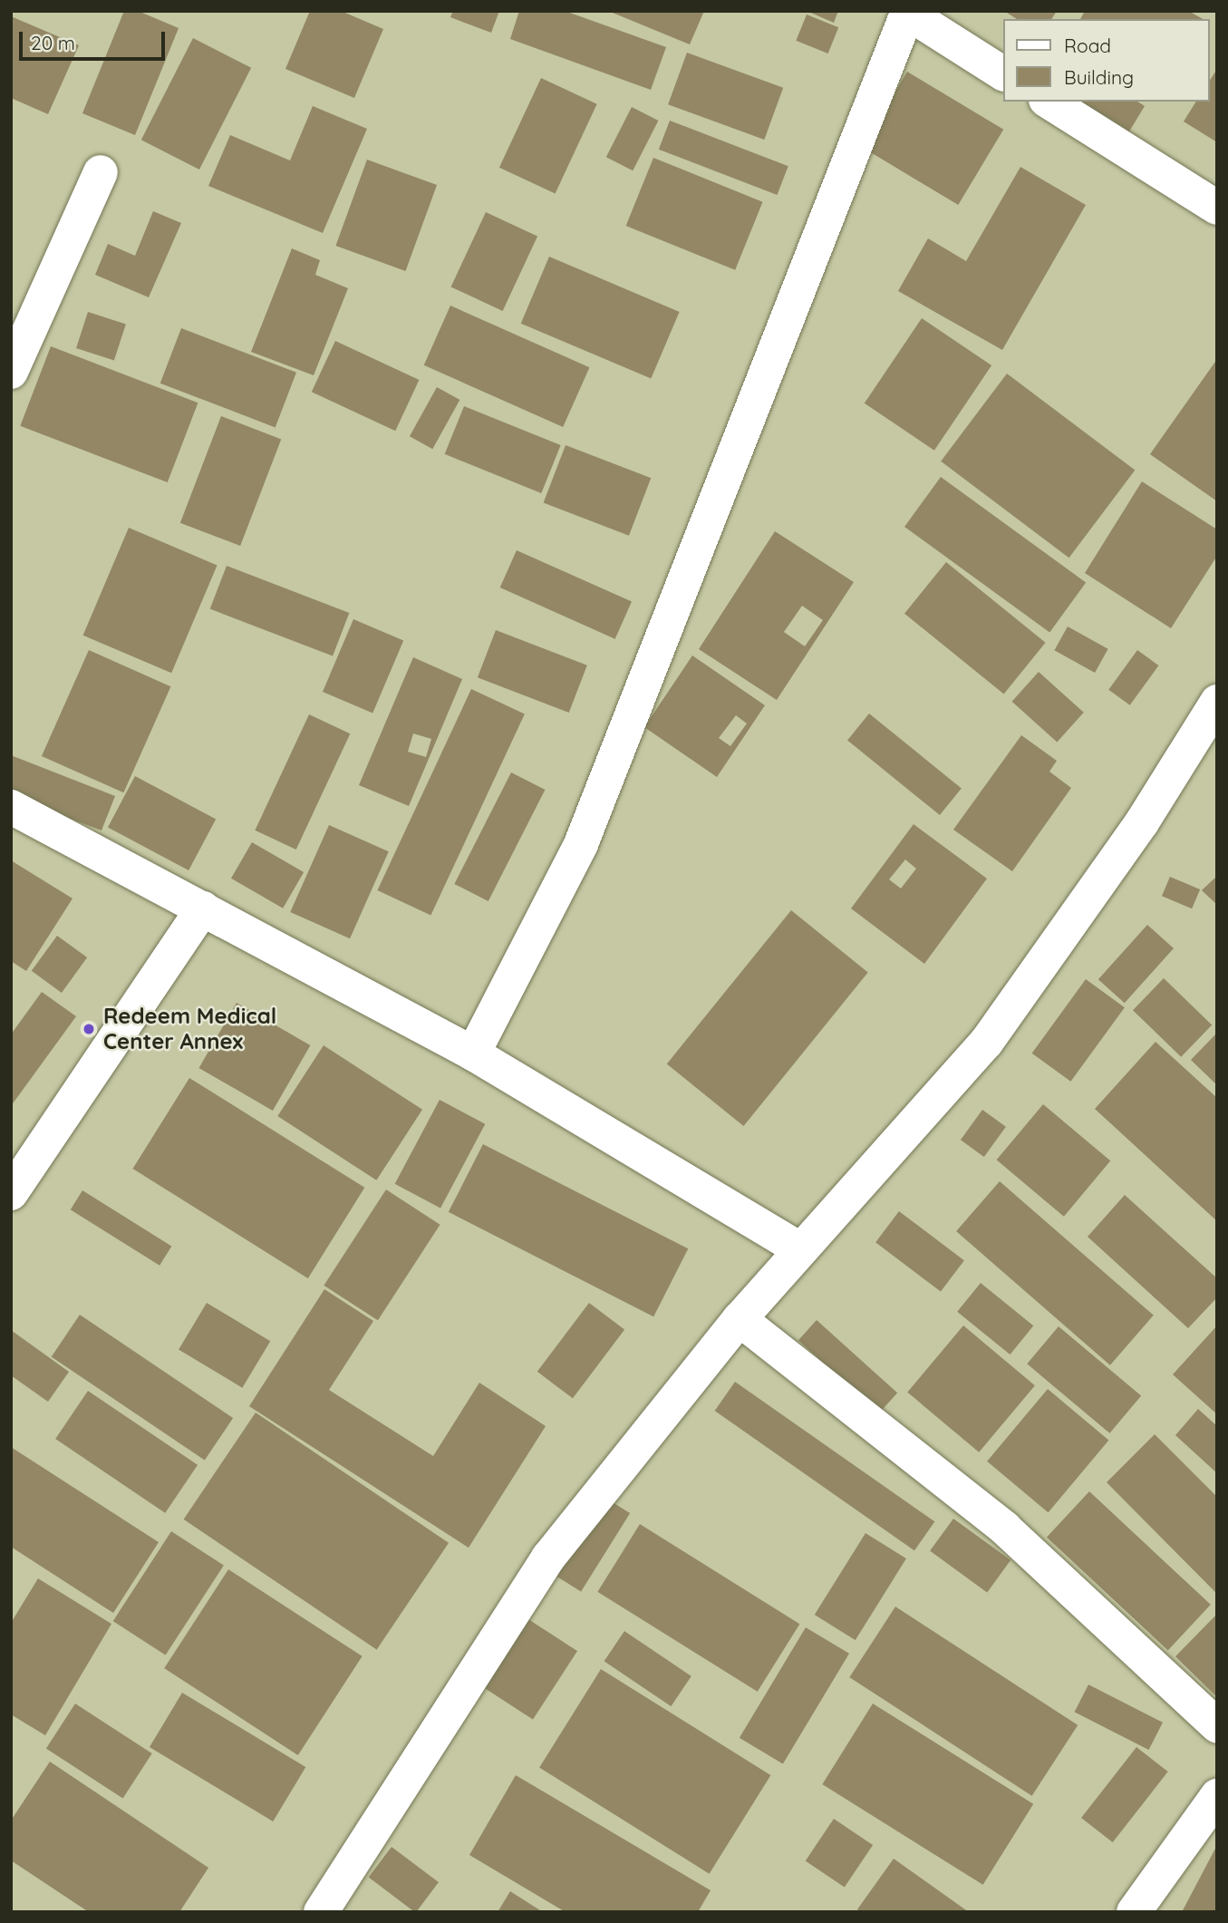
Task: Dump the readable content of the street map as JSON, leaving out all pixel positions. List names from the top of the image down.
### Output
{
  "places": ["Redeem Medical Center Annex"],
  "legend": ["Road", "Building"],
  "scale_bar": "20 m"
}
